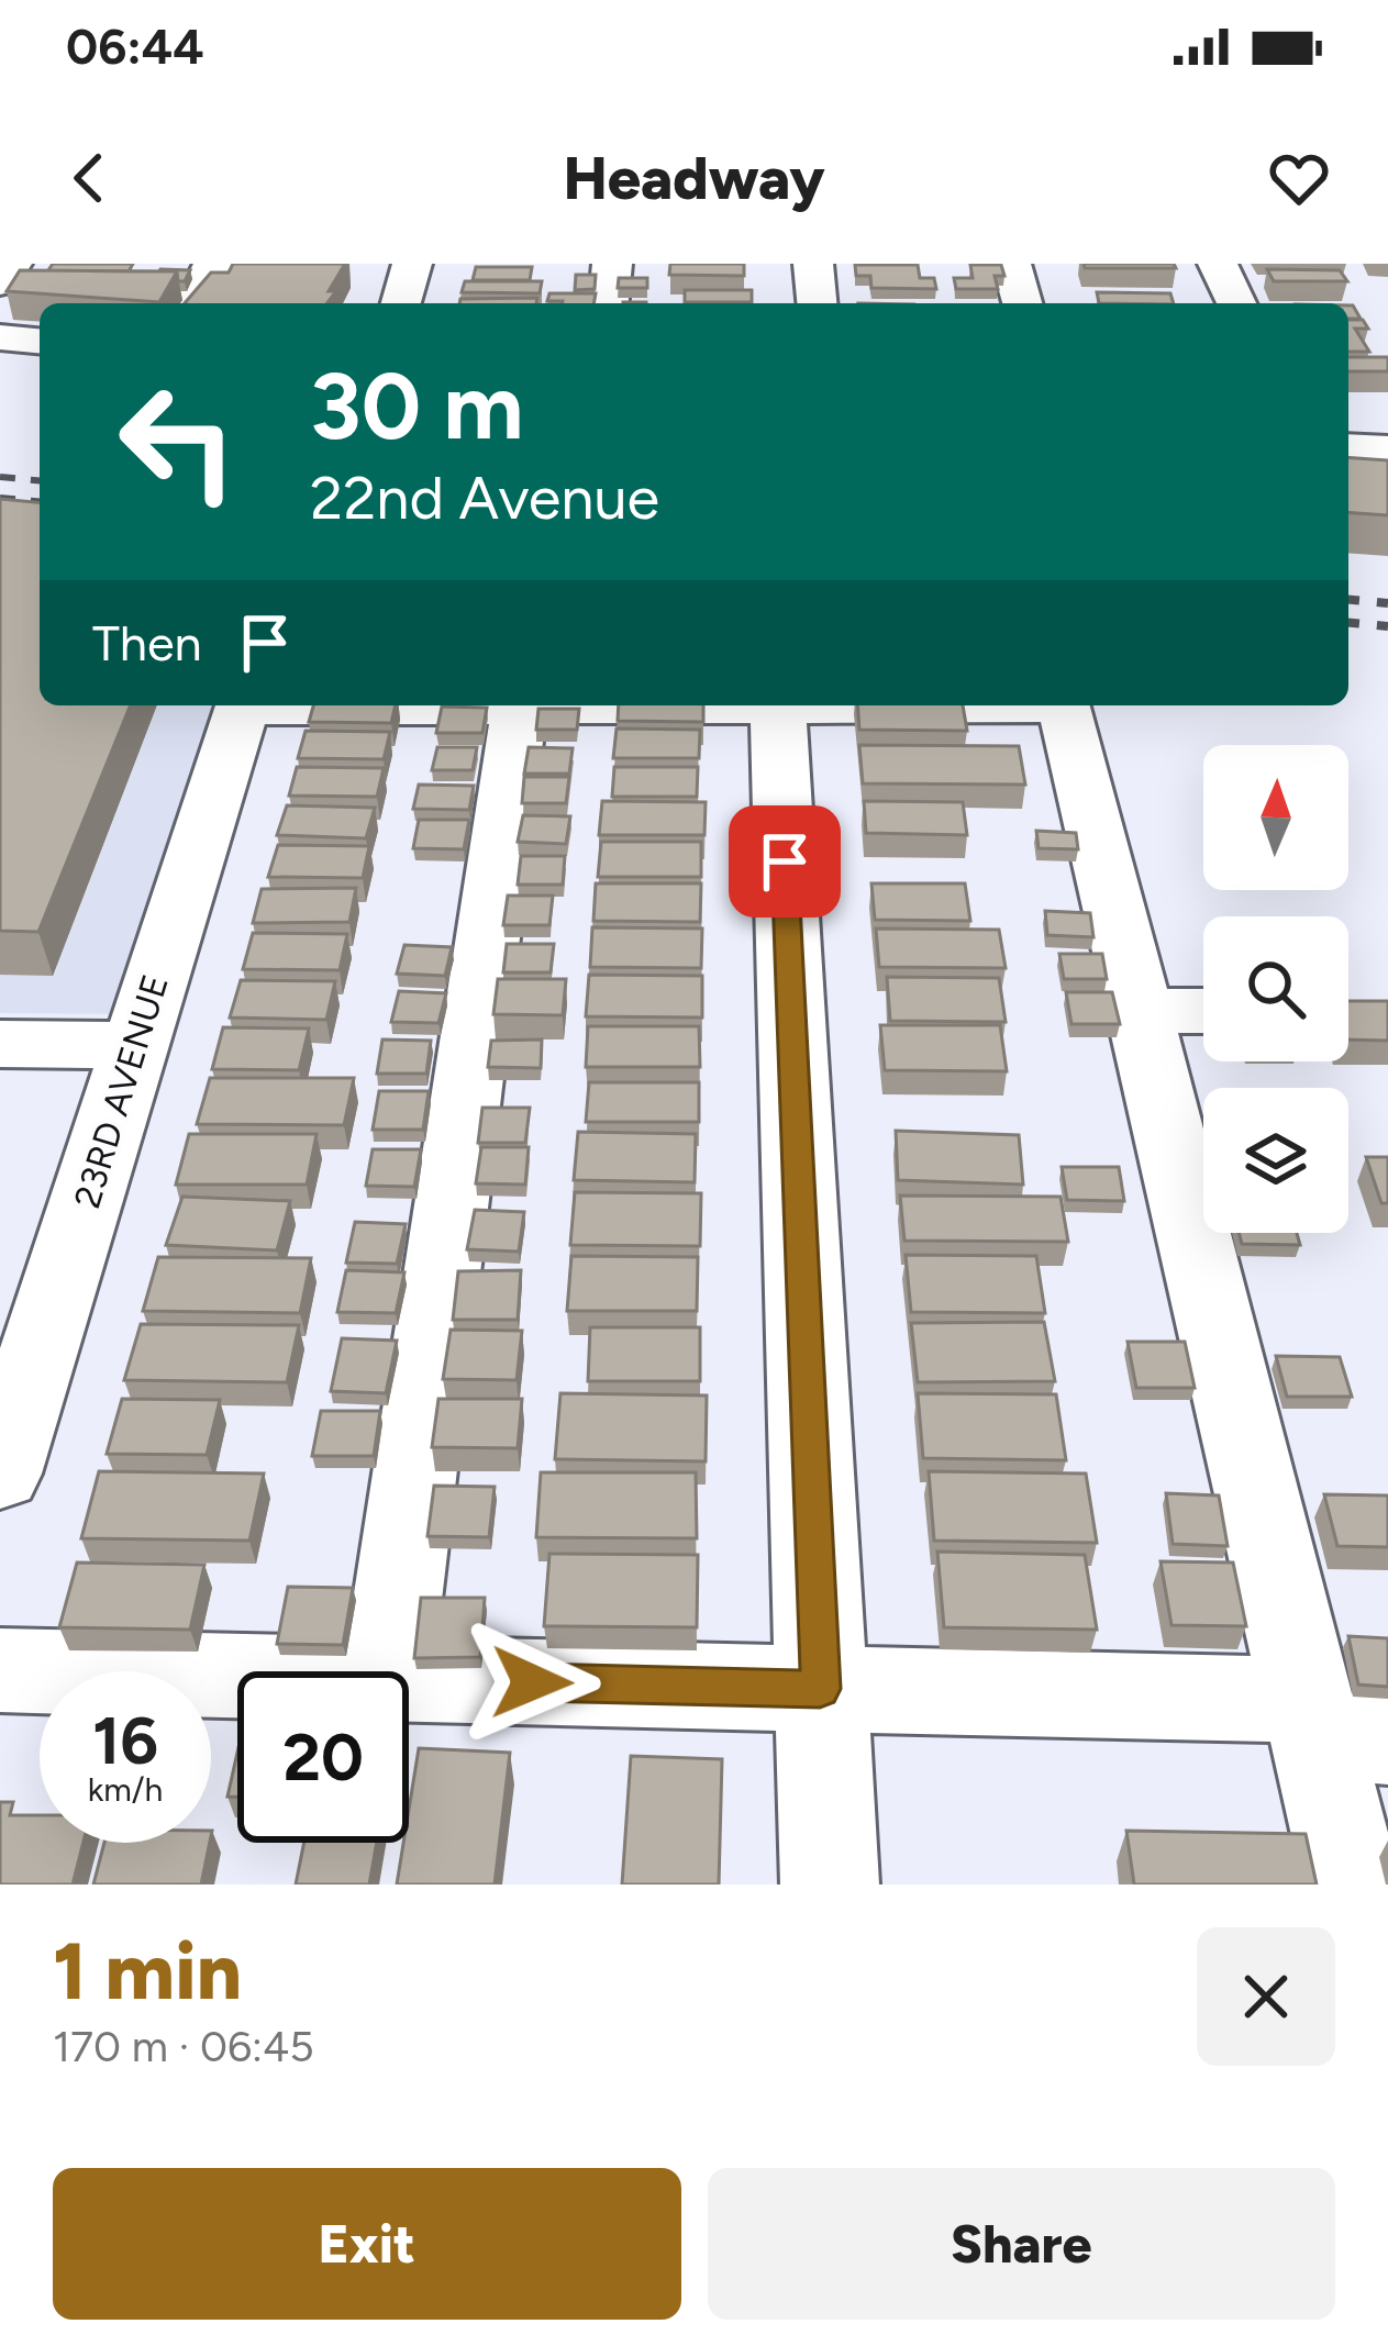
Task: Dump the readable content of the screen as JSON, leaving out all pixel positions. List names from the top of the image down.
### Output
{
  "streets": {
    "street": ["23RD AVENUE"]
  },
  "north": "top",
  "page": {
    "status": "06:44",
    "header": "Headway",
    "turn": ["30 m", "22nd Avenue"],
    "then": "Then",
    "speed": "16 km/h",
    "limit": "20",
    "heading": ["1 min", "170 m · 06:45"],
    "buttons": ["Exit", "Share"]
  }
}
